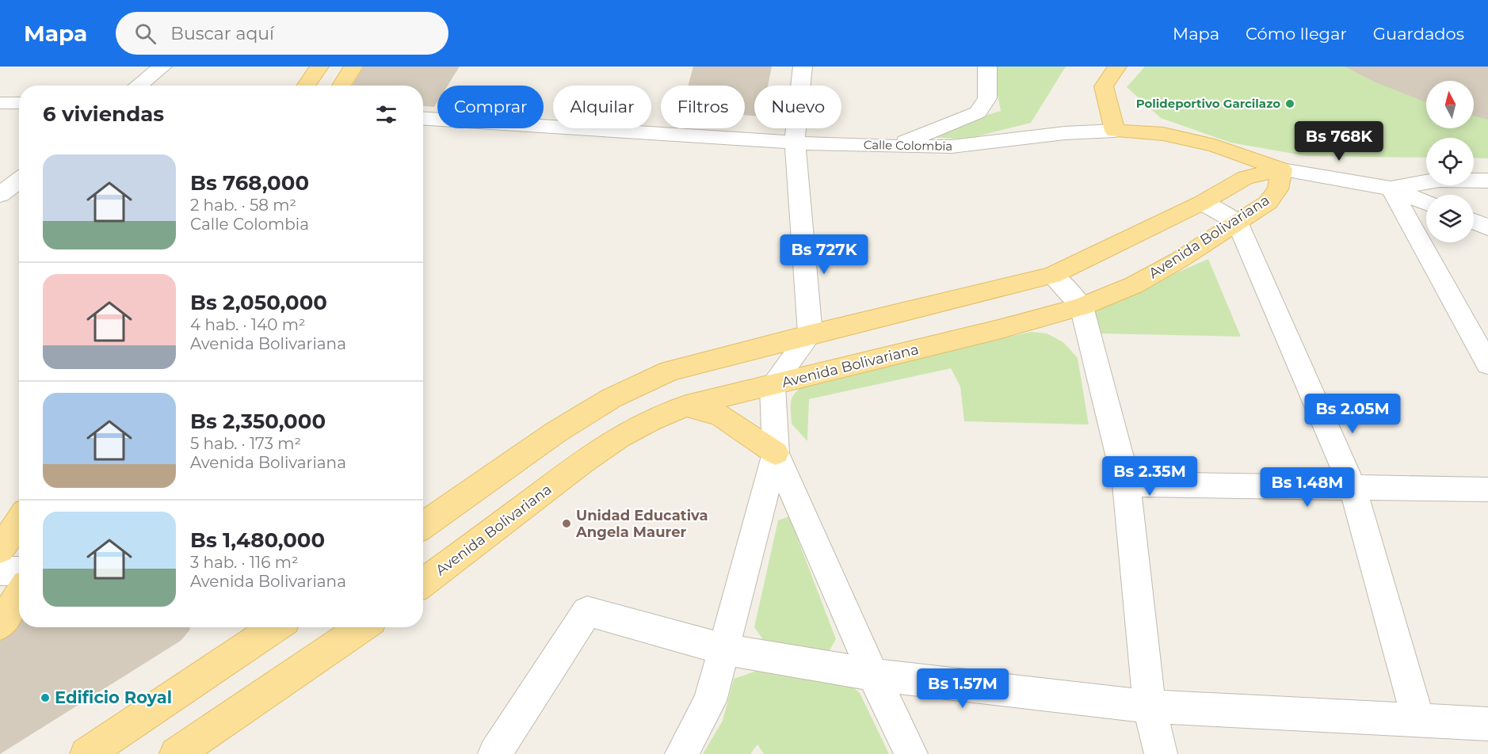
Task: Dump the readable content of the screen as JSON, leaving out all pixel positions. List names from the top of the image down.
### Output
{
  "streets": {
    "main road": ["Calle Colombia", "Avenida Bolivariana"]
  },
  "crossings": [
    ["Calle Colombia", "Avenida Bolivariana"]
  ],
  "places": ["Polideportivo Garcilazo", "Unidad Educativa Angela Maurer", "Edificio Royal"],
  "north": "top",
  "page": {
    "header": "Mapa",
    "search": "Buscar aquí",
    "nav": ["Mapa", "Cómo llegar", "Guardados"],
    "chip": [
      "Comprar",
      "Alquilar",
      "Filtros",
      "Nuevo"
    ],
    "heading": "6 viviendas",
    "price": [
      "Bs 768K",
      "Bs 727K",
      "Bs 2.05M",
      "Bs 2.35M",
      "Bs 1.48M",
      "Bs 1.57M"
    ],
    "list": [
      {
        "name": "Bs 768,000",
        "note": "2 hab. · 58 m² · Calle Colombia"
      },
      {
        "name": "Bs 2,050,000",
        "note": "4 hab. · 140 m² · Avenida Bolivariana"
      },
      {
        "name": "Bs 2,350,000",
        "note": "5 hab. · 173 m² · Avenida Bolivariana"
      },
      {
        "name": "Bs 1,480,000",
        "note": "3 hab. · 116 m² · Avenida Bolivariana"
      }
    ]
  }
}
